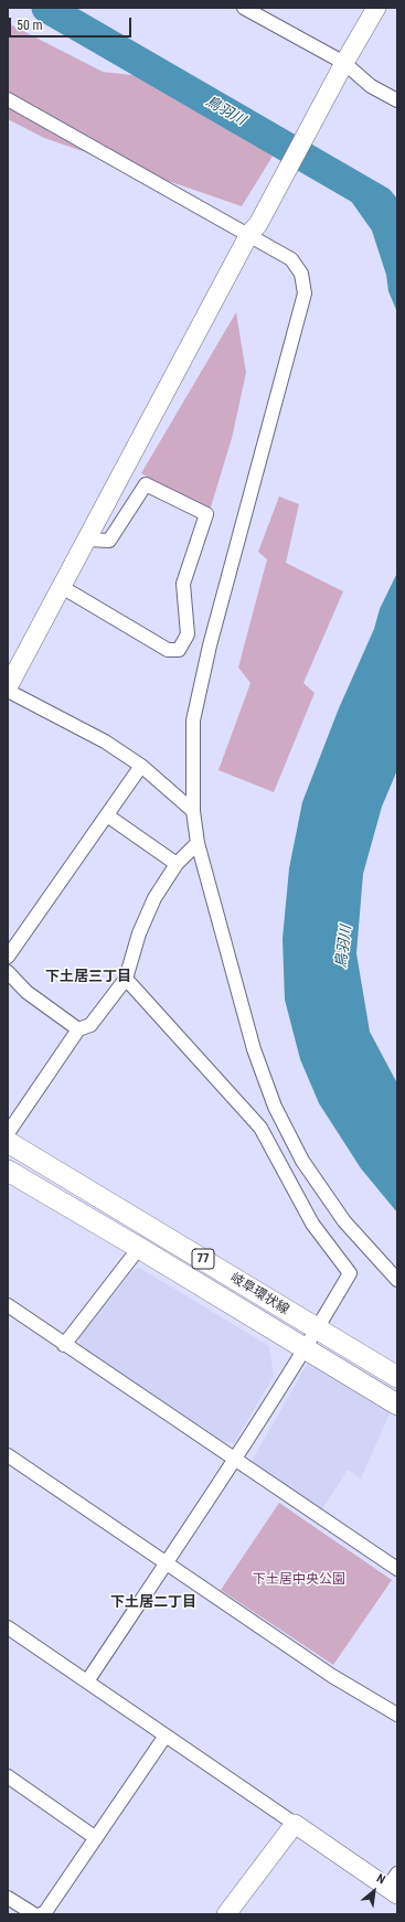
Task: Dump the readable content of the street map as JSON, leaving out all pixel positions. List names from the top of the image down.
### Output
{
  "streets": {
    "main road": ["77", "岐阜環状線"]
  },
  "districts": ["下土居三丁目", "下土居二丁目"],
  "water": ["鳥羽川"],
  "parks": ["下土居中央公園"],
  "scale_bar": "50 m",
  "north": "top right"
}
